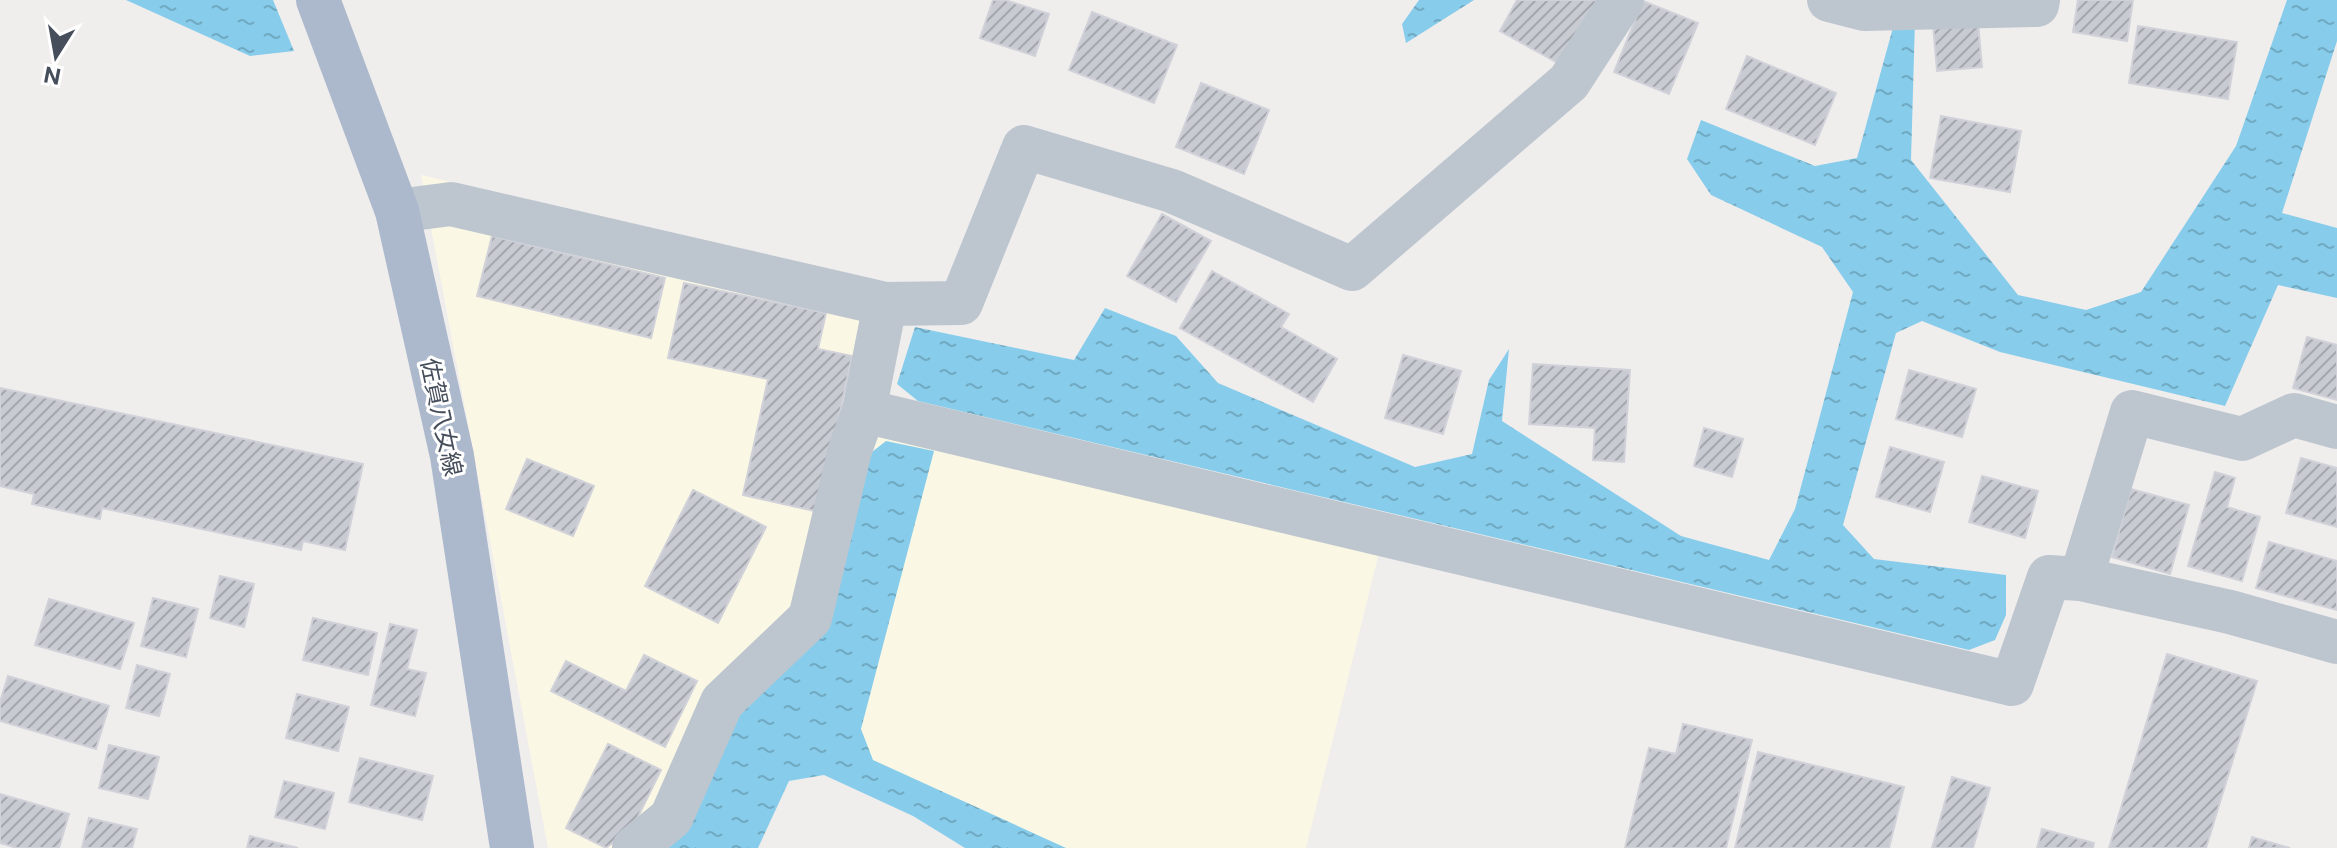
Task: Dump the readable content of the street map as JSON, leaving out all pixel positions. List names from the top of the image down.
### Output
{
  "streets": {
    "main road": ["佐賀八女線"]
  },
  "north": "bottom"
}
